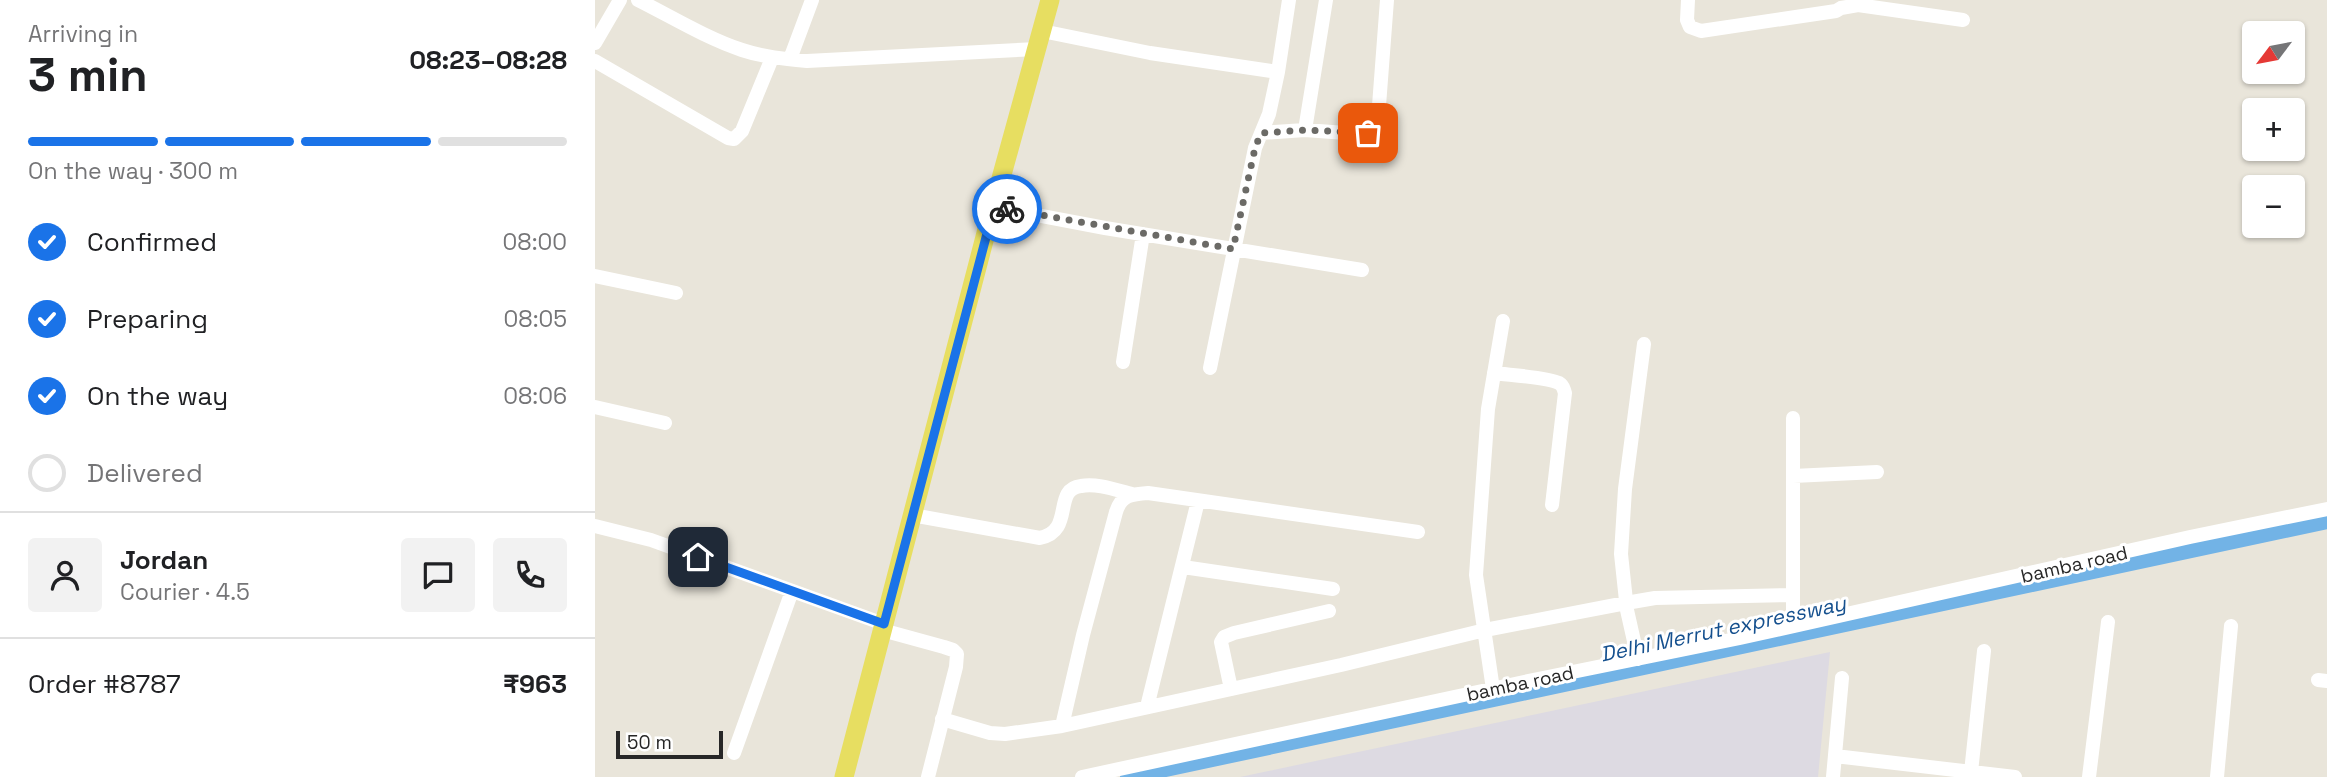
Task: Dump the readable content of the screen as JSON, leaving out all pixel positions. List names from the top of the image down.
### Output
{
  "streets": {
    "street": ["bamba road"]
  },
  "water": ["Delhi Merrut expressway"],
  "scale_bar": "50 m",
  "north": "bottom left",
  "page": {
    "heading": ["3 min", "Arriving in", "08:23–08:28"],
    "panel": [
      "Jordan",
      "Courier · 4.5",
      "Order #8787",
      "₹963"
    ],
    "map_buttons": ["+", "−"],
    "bar": "On the way · 300 m",
    "list": [
      ["Confirmed", "08:00"],
      ["Preparing", "08:05"],
      ["On the way", "08:06"],
      "Delivered"
    ],
    "scale": "50 m"
  }
}
